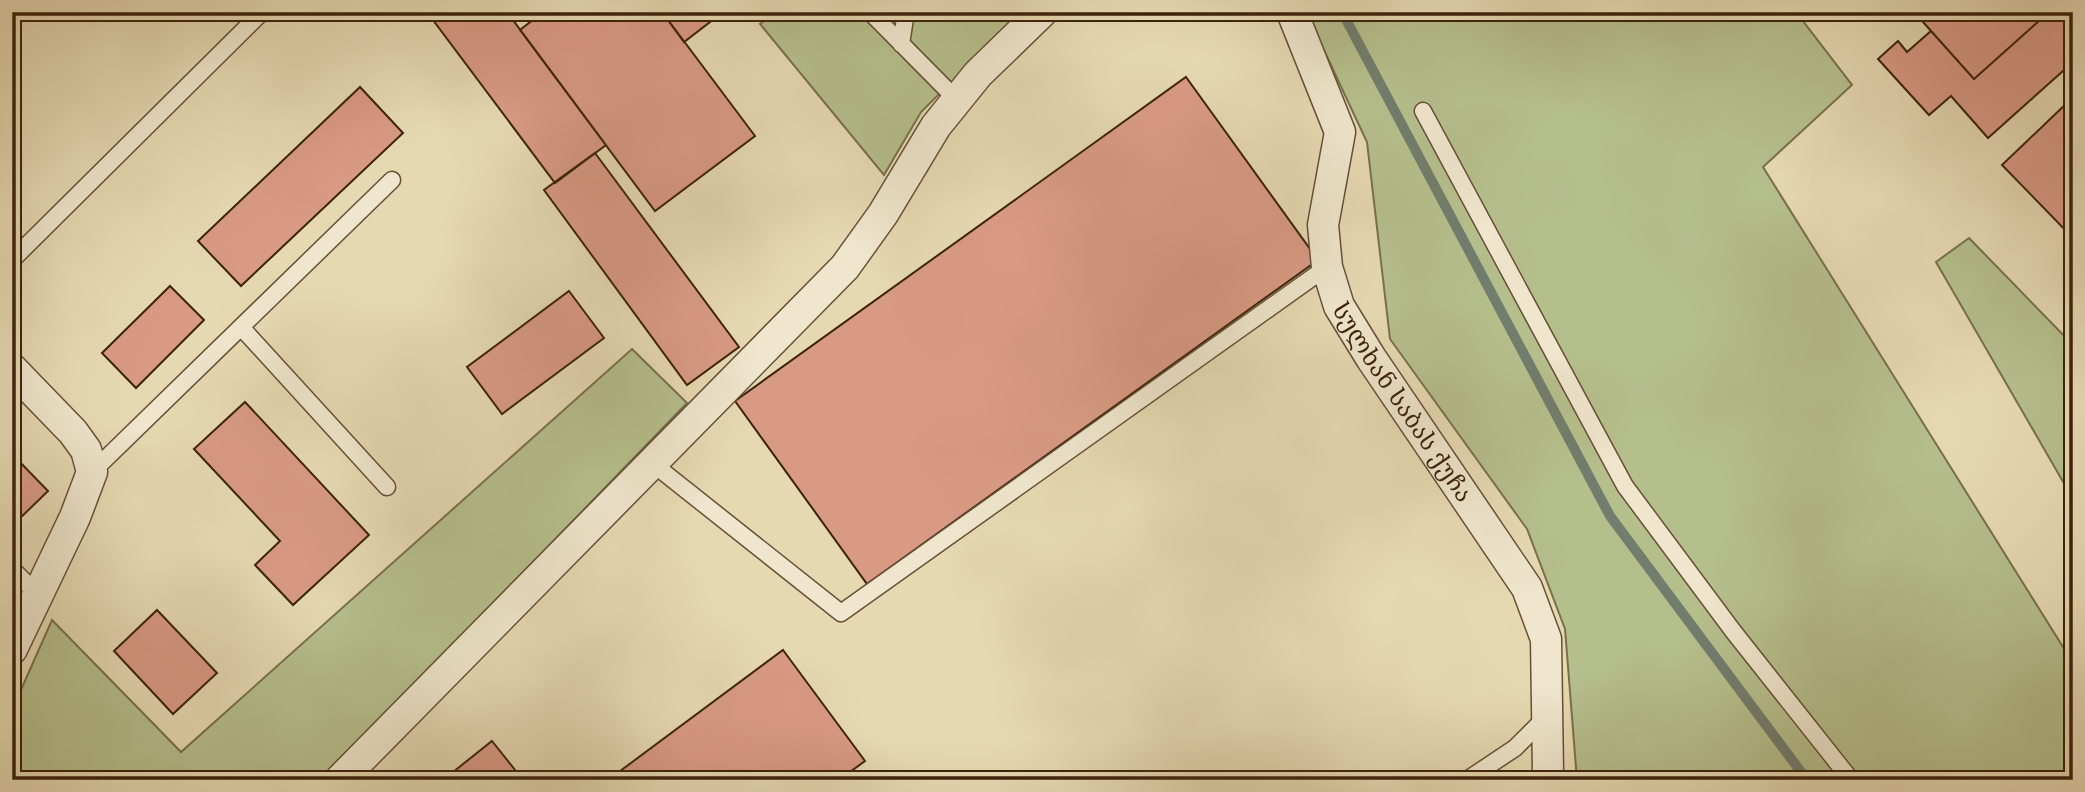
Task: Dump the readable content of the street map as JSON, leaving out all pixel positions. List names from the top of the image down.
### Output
{
  "streets": {
    "street": ["სულხან საბას ქუჩა"]
  }
}
